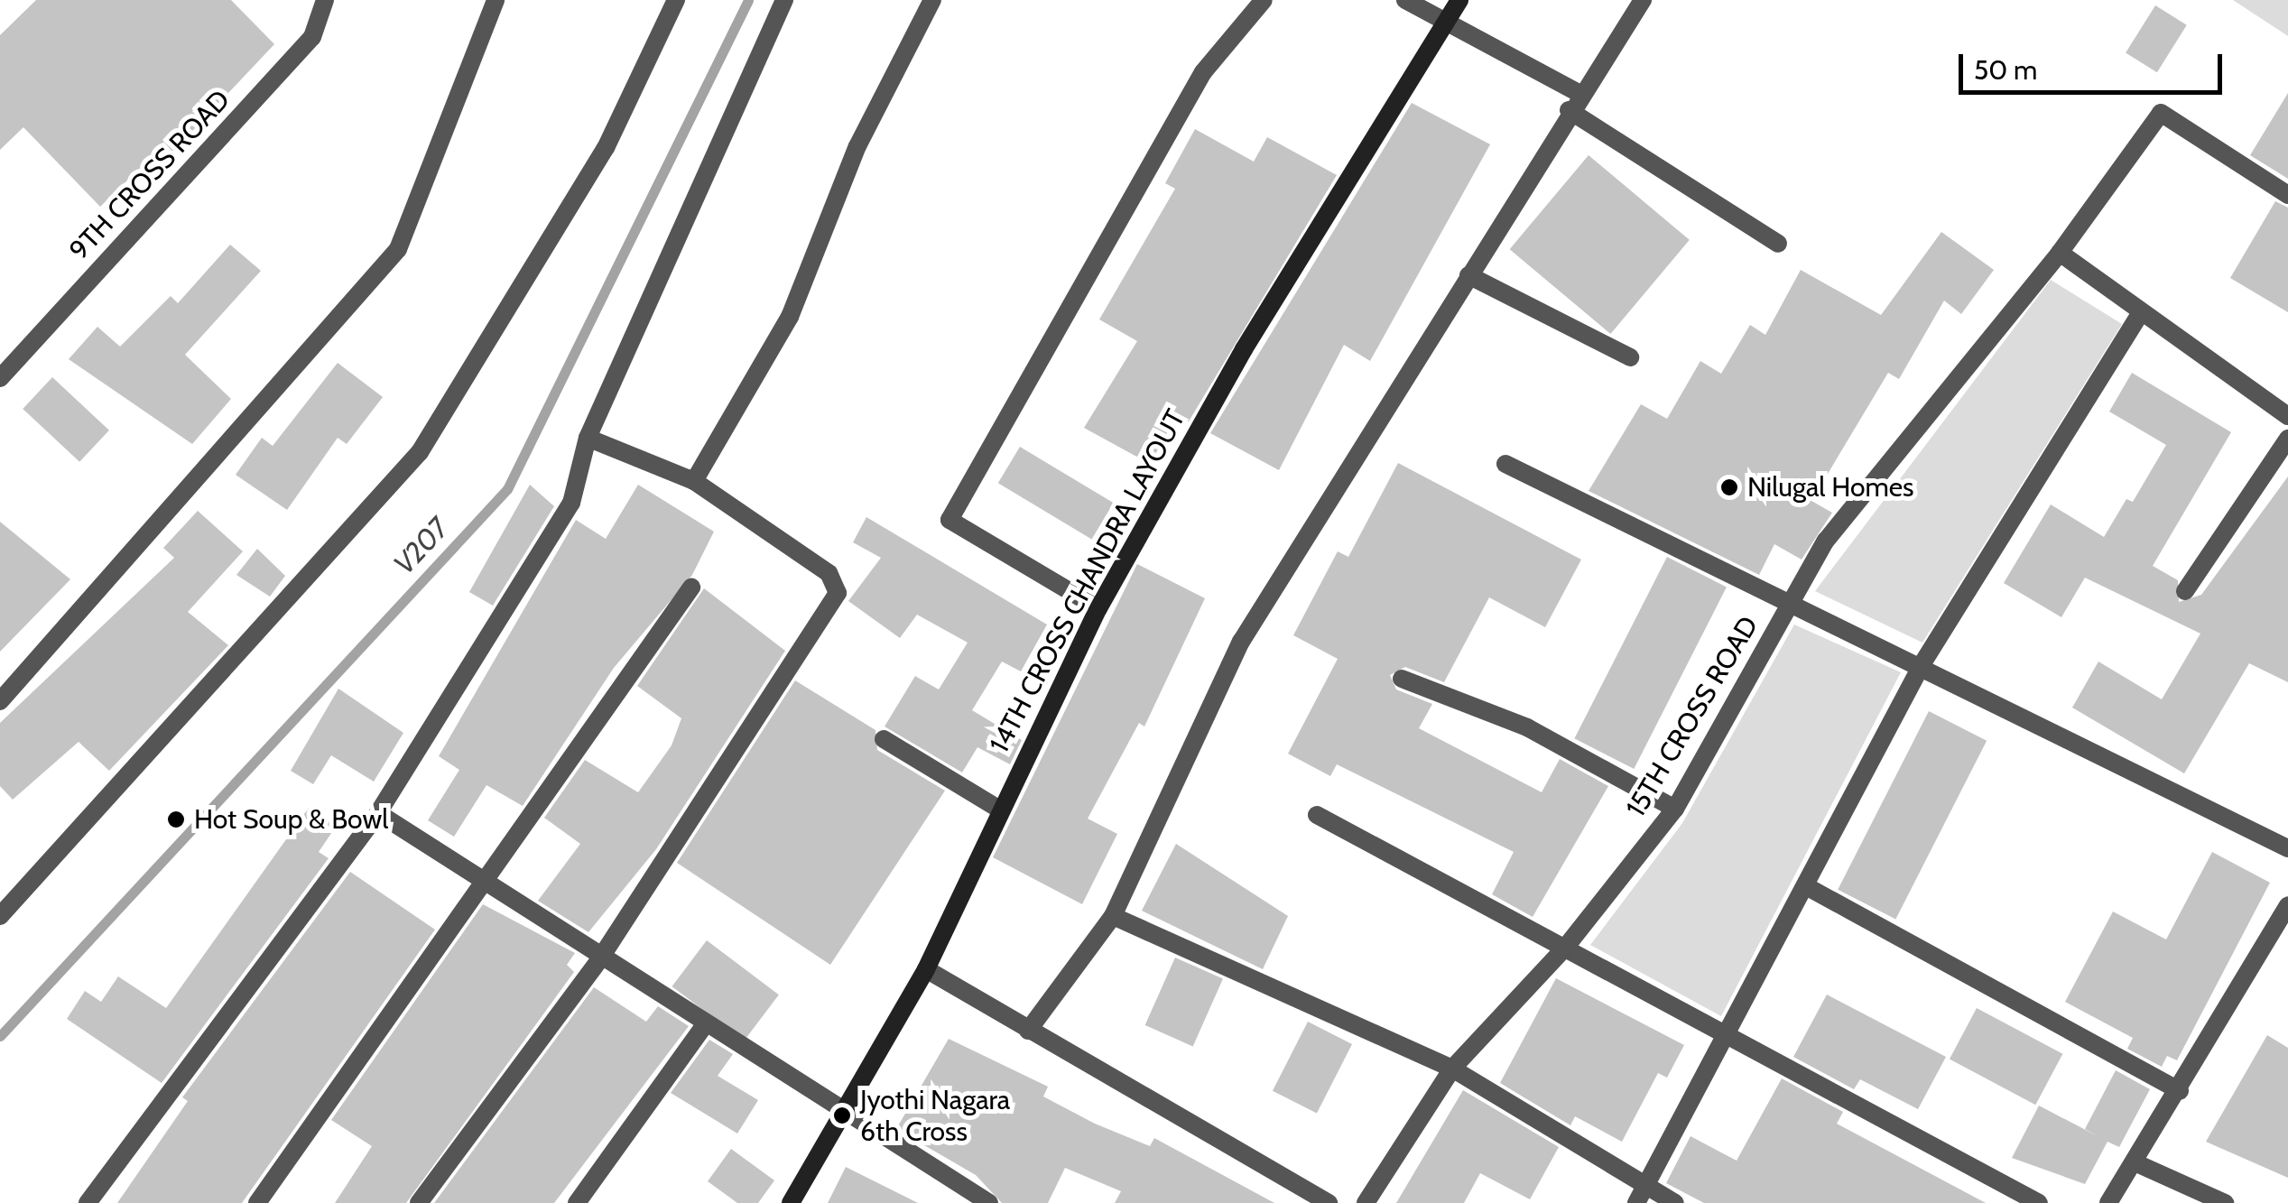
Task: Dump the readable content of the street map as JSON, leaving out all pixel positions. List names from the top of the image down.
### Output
{
  "streets": {
    "main road": ["14TH CROSS CHANDRA LAYOUT"],
    "street": ["9TH CROSS ROAD", "15TH CROSS ROAD"]
  },
  "water": ["V207"],
  "places": ["Nilugal Homes", "Hot Soup & Bowl", "Jyothi Nagara 6th Cross"],
  "scale_bar": "50 m"
}
